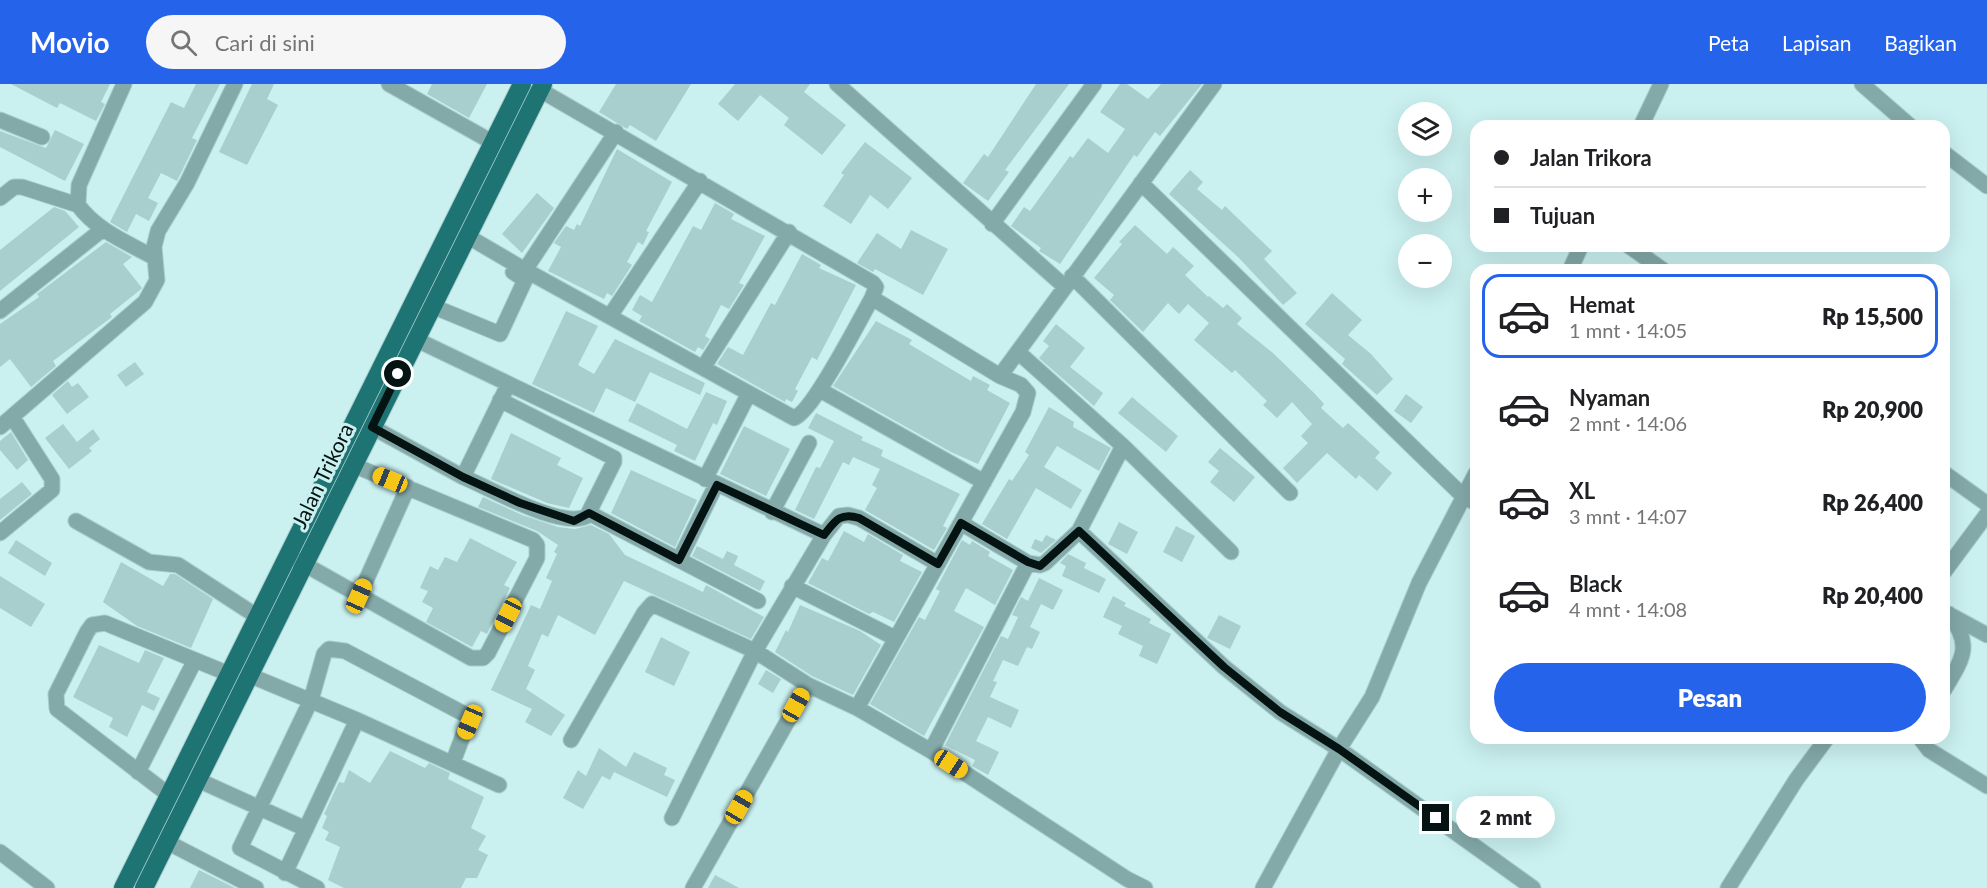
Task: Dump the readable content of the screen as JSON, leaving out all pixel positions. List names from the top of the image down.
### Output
{
  "streets": {
    "main road": ["Jalan Trikora"]
  },
  "page": {
    "header": "Movio",
    "search": "Cari di sini",
    "nav": ["Peta", "Lapisan", "Bagikan"],
    "map_buttons": ["+", "−"],
    "banner": ["Jalan Trikora", "Tujuan"],
    "list": [
      {
        "name": "Hemat",
        "note": "1 mnt · 14:05",
        "value": "Rp 15,500"
      },
      {
        "name": "Nyaman",
        "note": "2 mnt · 14:06",
        "value": "Rp 20,900"
      },
      {
        "name": "XL",
        "note": "3 mnt · 14:07",
        "value": "Rp 26,400"
      },
      {
        "name": "Black",
        "note": "4 mnt · 14:08",
        "value": "Rp 20,400"
      }
    ],
    "buttons": "Pesan",
    "bubble": "2 mnt"
  }
}
